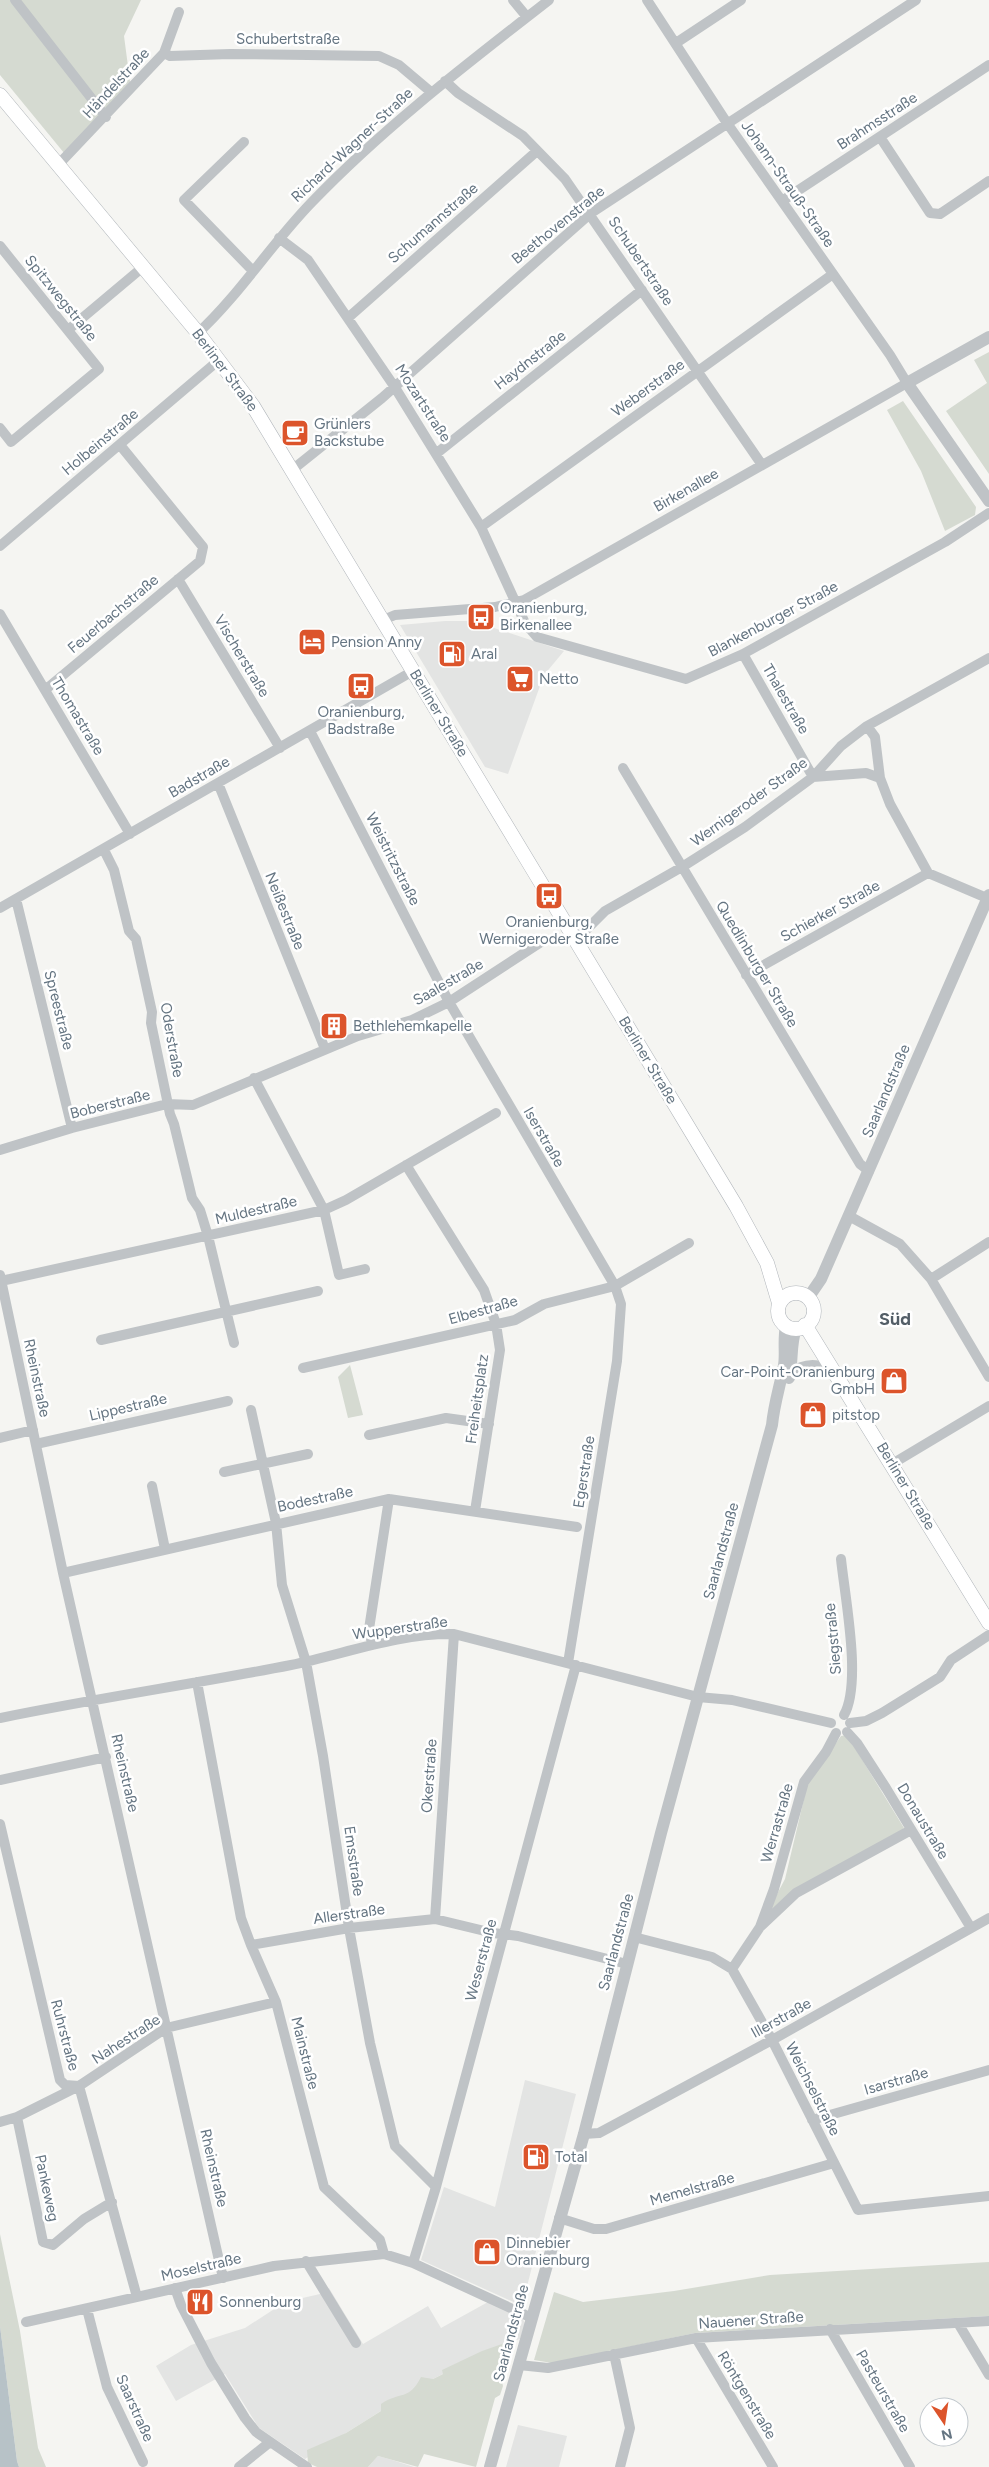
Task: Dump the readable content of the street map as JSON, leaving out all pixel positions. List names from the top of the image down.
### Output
{
  "streets": {
    "main road": ["Berliner Straße"],
    "street": [
      "Schubertstraße",
      "Händelstraße",
      "Brahmsstraße",
      "Richard-Wagner-Straße",
      "Johann-Strauß-Straße",
      "Schumannstraße",
      "Beethovenstraße",
      "Spitzwegstraße",
      "Haydnstraße",
      "Weberstraße",
      "Mozartstraße",
      "Holbeinstraße",
      "Birkenallee",
      "Feuerbachstraße",
      "Blankenburger Straße",
      "Vischerstraße",
      "Thalestraße",
      "Thomastraße",
      "Badstraße",
      "Wernigeroder Straße",
      "Weistritzstraße",
      "Neißestraße",
      "Schierker Straße",
      "Quedlinburger Straße",
      "Saalestraße",
      "Spreestraße",
      "Oderstraße",
      "Saarlandstraße",
      "Boberstraße",
      "Iserstraße",
      "Muldestraße",
      "Elbestraße",
      "Rheinstraße",
      "Freiheitsplatz",
      "Lippestraße",
      "Egerstraße",
      "Bodestraße",
      "Wupperstraße",
      "Siegstraße",
      "Okerstraße",
      "Donaustraße",
      "Werrastraße",
      "Emsstraße",
      "Allerstraße",
      "Weserstraße",
      "Illerstraße",
      "Ruhrstraße",
      "Nahestraße",
      "Mainstraße",
      "Isarstraße",
      "Weichselstraße",
      "Pankeweg",
      "Memelstraße",
      "Moselstraße",
      "Nauener Straße",
      "Pasteurstraße",
      "Röntgenstraße",
      "Saarstraße"
    ]
  },
  "crossings": [
    ["Schubertstraße", "Händelstraße"],
    ["Schubertstraße", "Richard-Wagner-Straße"],
    ["Schubertstraße", "Schumannstraße"],
    ["Schubertstraße", "Beethovenstraße"],
    ["Schubertstraße", "Haydnstraße"],
    ["Schubertstraße", "Weberstraße"],
    ["Schubertstraße", "Birkenallee"],
    ["Händelstraße", "Berliner Straße"],
    ["Brahmsstraße", "Johann-Strauß-Straße"],
    ["Richard-Wagner-Straße", "Berliner Straße"],
    ["Richard-Wagner-Straße", "Mozartstraße"],
    ["Johann-Strauß-Straße", "Beethovenstraße"],
    ["Johann-Strauß-Straße", "Weberstraße"],
    ["Johann-Strauß-Straße", "Birkenallee"],
    ["Schumannstraße", "Mozartstraße"],
    ["Beethovenstraße", "Berliner Straße"],
    ["Beethovenstraße", "Mozartstraße"],
    ["Haydnstraße", "Mozartstraße"],
    ["Berliner Straße", "Holbeinstraße"],
    ["Berliner Straße", "Birkenallee"],
    ["Berliner Straße", "Badstraße"],
    ["Berliner Straße", "Wernigeroder Straße"],
    ["Berliner Straße", "Saarlandstraße"],
    ["Weberstraße", "Mozartstraße"],
    ["Mozartstraße", "Birkenallee"],
    ["Mozartstraße", "Blankenburger Straße"],
    ["Holbeinstraße", "Feuerbachstraße"],
    ["Birkenallee", "Blankenburger Straße"],
    ["Feuerbachstraße", "Vischerstraße"],
    ["Feuerbachstraße", "Thomastraße"],
    ["Blankenburger Straße", "Thalestraße"],
    ["Vischerstraße", "Badstraße"],
    ["Thalestraße", "Wernigeroder Straße"],
    ["Thomastraße", "Badstraße"],
    ["Badstraße", "Weistritzstraße"],
    ["Badstraße", "Neißestraße"],
    ["Badstraße", "Spreestraße"],
    ["Badstraße", "Oderstraße"],
    ["Wernigeroder Straße", "Quedlinburger Straße"],
    ["Weistritzstraße", "Saalestraße"],
    ["Weistritzstraße", "Iserstraße"],
    ["Neißestraße", "Saalestraße"],
    ["Schierker Straße", "Quedlinburger Straße"],
    ["Quedlinburger Straße", "Saarlandstraße"],
    ["Saalestraße", "Boberstraße"],
    ["Saalestraße", "Iserstraße"],
    ["Spreestraße", "Boberstraße"],
    ["Oderstraße", "Boberstraße"],
    ["Oderstraße", "Muldestraße"],
    ["Saarlandstraße", "Wupperstraße"],
    ["Saarlandstraße", "Allerstraße"],
    ["Saarlandstraße", "Illerstraße"],
    ["Saarlandstraße", "Memelstraße"],
    ["Saarlandstraße", "Nauener Straße"],
    ["Iserstraße", "Elbestraße"],
    ["Iserstraße", "Egerstraße"],
    ["Muldestraße", "Rheinstraße"],
    ["Muldestraße", "Freiheitsplatz"],
    ["Elbestraße", "Freiheitsplatz"],
    ["Elbestraße", "Egerstraße"],
    ["Rheinstraße", "Lippestraße"],
    ["Rheinstraße", "Bodestraße"],
    ["Rheinstraße", "Wupperstraße"],
    ["Rheinstraße", "Nahestraße"],
    ["Rheinstraße", "Moselstraße"],
    ["Freiheitsplatz", "Bodestraße"],
    ["Egerstraße", "Wupperstraße"],
    ["Egerstraße", "Weserstraße"],
    ["Bodestraße", "Emsstraße"],
    ["Wupperstraße", "Okerstraße"],
    ["Wupperstraße", "Emsstraße"],
    ["Wupperstraße", "Weserstraße"],
    ["Wupperstraße", "Mainstraße"],
    ["Siegstraße", "Donaustraße"],
    ["Okerstraße", "Allerstraße"],
    ["Donaustraße", "Werrastraße"],
    ["Donaustraße", "Illerstraße"],
    ["Werrastraße", "Weichselstraße"],
    ["Emsstraße", "Allerstraße"],
    ["Emsstraße", "Weserstraße"],
    ["Allerstraße", "Weserstraße"],
    ["Allerstraße", "Mainstraße"],
    ["Illerstraße", "Weichselstraße"],
    ["Ruhrstraße", "Nahestraße"],
    ["Ruhrstraße", "Pankeweg"],
    ["Ruhrstraße", "Moselstraße"],
    ["Nahestraße", "Mainstraße"],
    ["Nahestraße", "Pankeweg"],
    ["Mainstraße", "Moselstraße"],
    ["Isarstraße", "Weichselstraße"],
    ["Weichselstraße", "Memelstraße"],
    ["Moselstraße", "Saarstraße"],
    ["Nauener Straße", "Pasteurstraße"],
    ["Nauener Straße", "Röntgenstraße"]
  ],
  "districts": ["Süd"],
  "places": {
    "cafe": ["Grünlers Backstube"],
    "bus stop": ["Oranienburg, Birkenallee", "Oranienburg, Badstraße", "Oranienburg, Wernigeroder Straße"],
    "hotel": ["Pension Anny"],
    "fuel station": ["Aral", "Total"],
    "supermarket": ["Netto"],
    "building": ["Bethlehemkapelle"],
    "shop": ["Car-Point-Oranienburg GmbH", "pitstop", "Dinnebier Oranienburg"],
    "restaurant": ["Sonnenburg"]
  },
  "north": "bottom"
}
